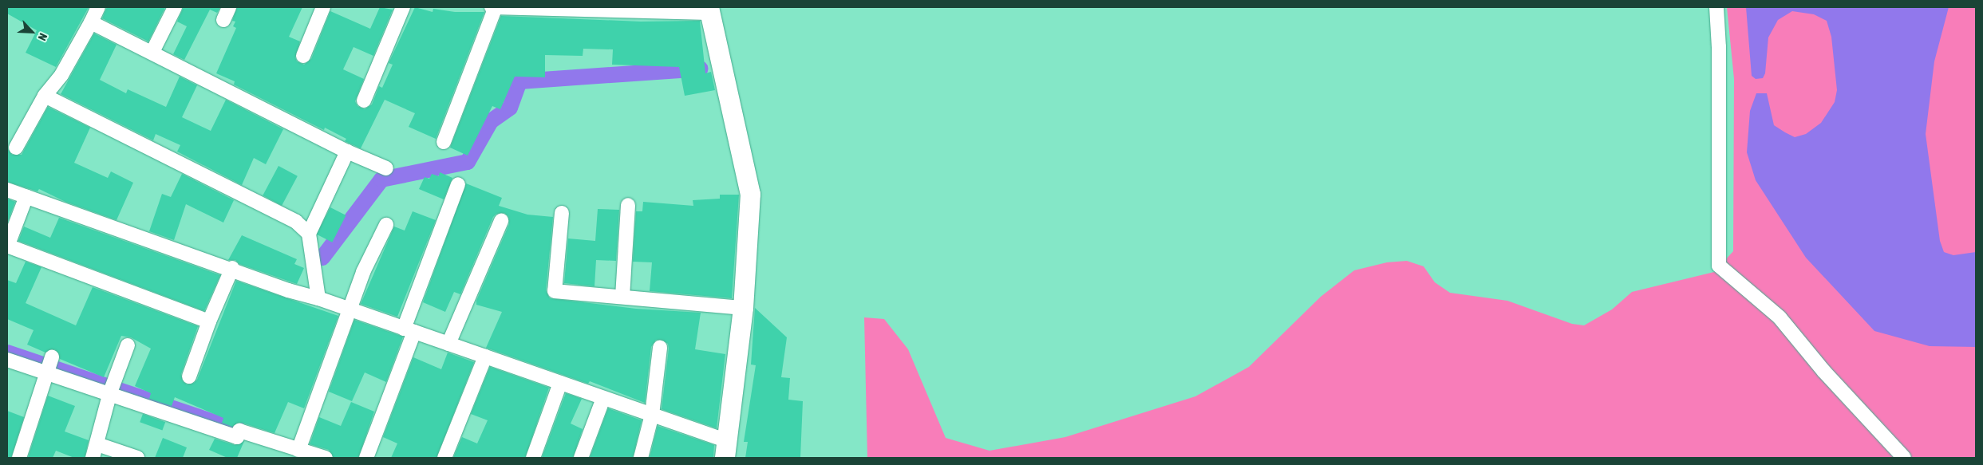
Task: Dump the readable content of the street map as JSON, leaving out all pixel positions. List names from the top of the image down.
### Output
{
  "north": "bottom right"
}
